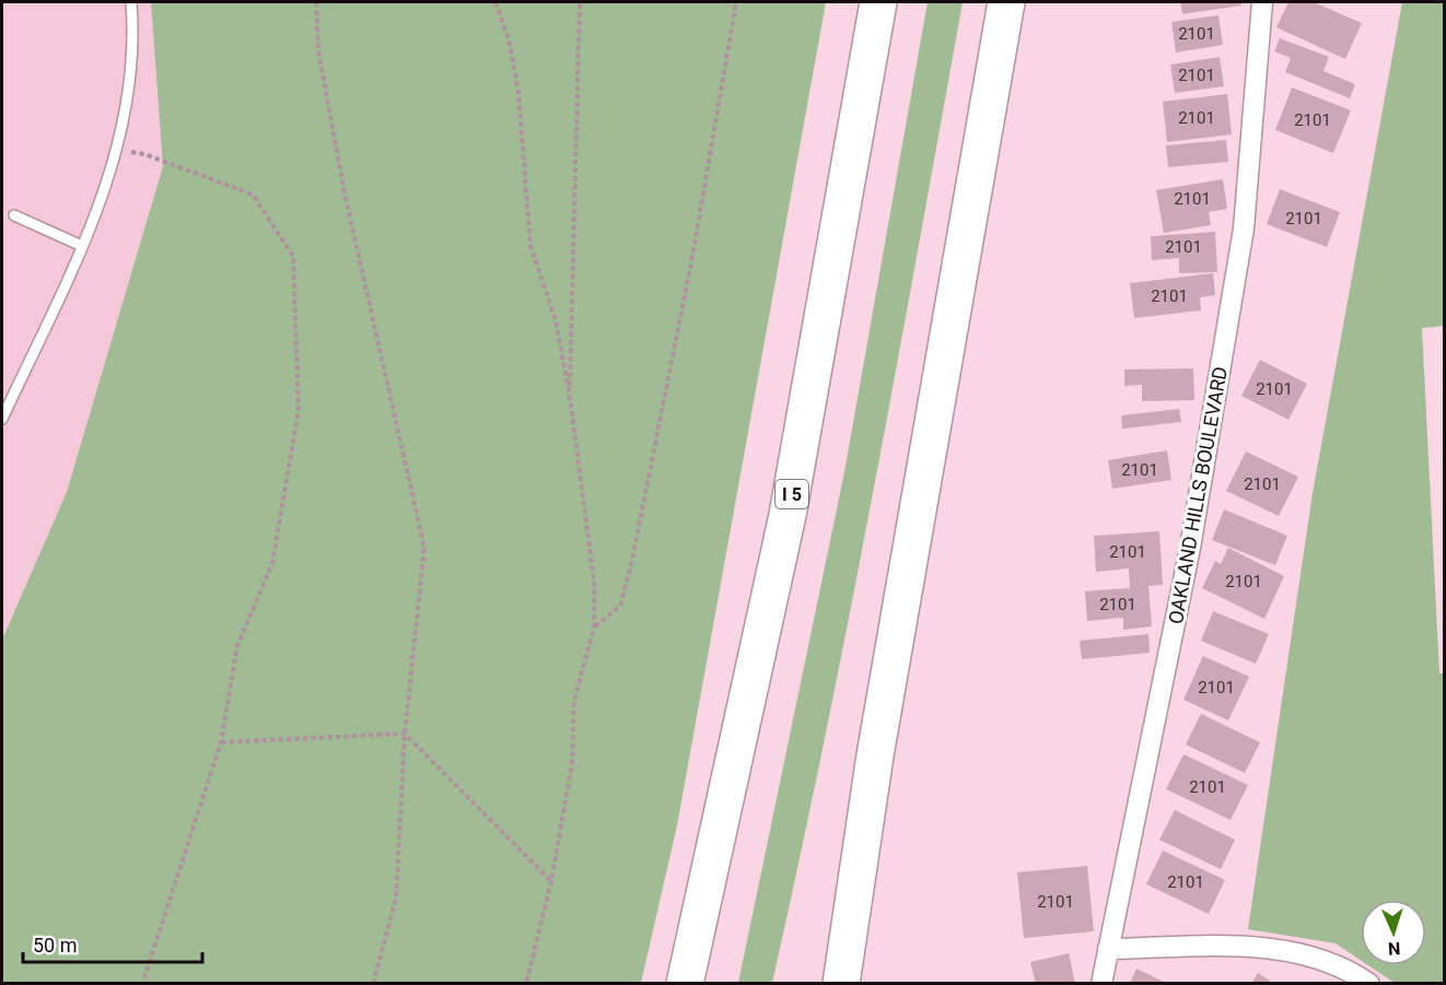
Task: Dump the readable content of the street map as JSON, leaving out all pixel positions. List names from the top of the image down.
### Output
{
  "streets": {
    "highway": ["I 5"],
    "street": ["OAKLAND HILLS BOULEVARD"]
  },
  "house_numbers": [
    "2101",
    "2101",
    "2101",
    "2101",
    "2101",
    "2101",
    "2101",
    "2101",
    "2101",
    "2101",
    "2101",
    "2101",
    "2101",
    "2101",
    "2101",
    "2101",
    "2101",
    "2101"
  ],
  "scale_bar": "50 m",
  "north": "bottom"
}
